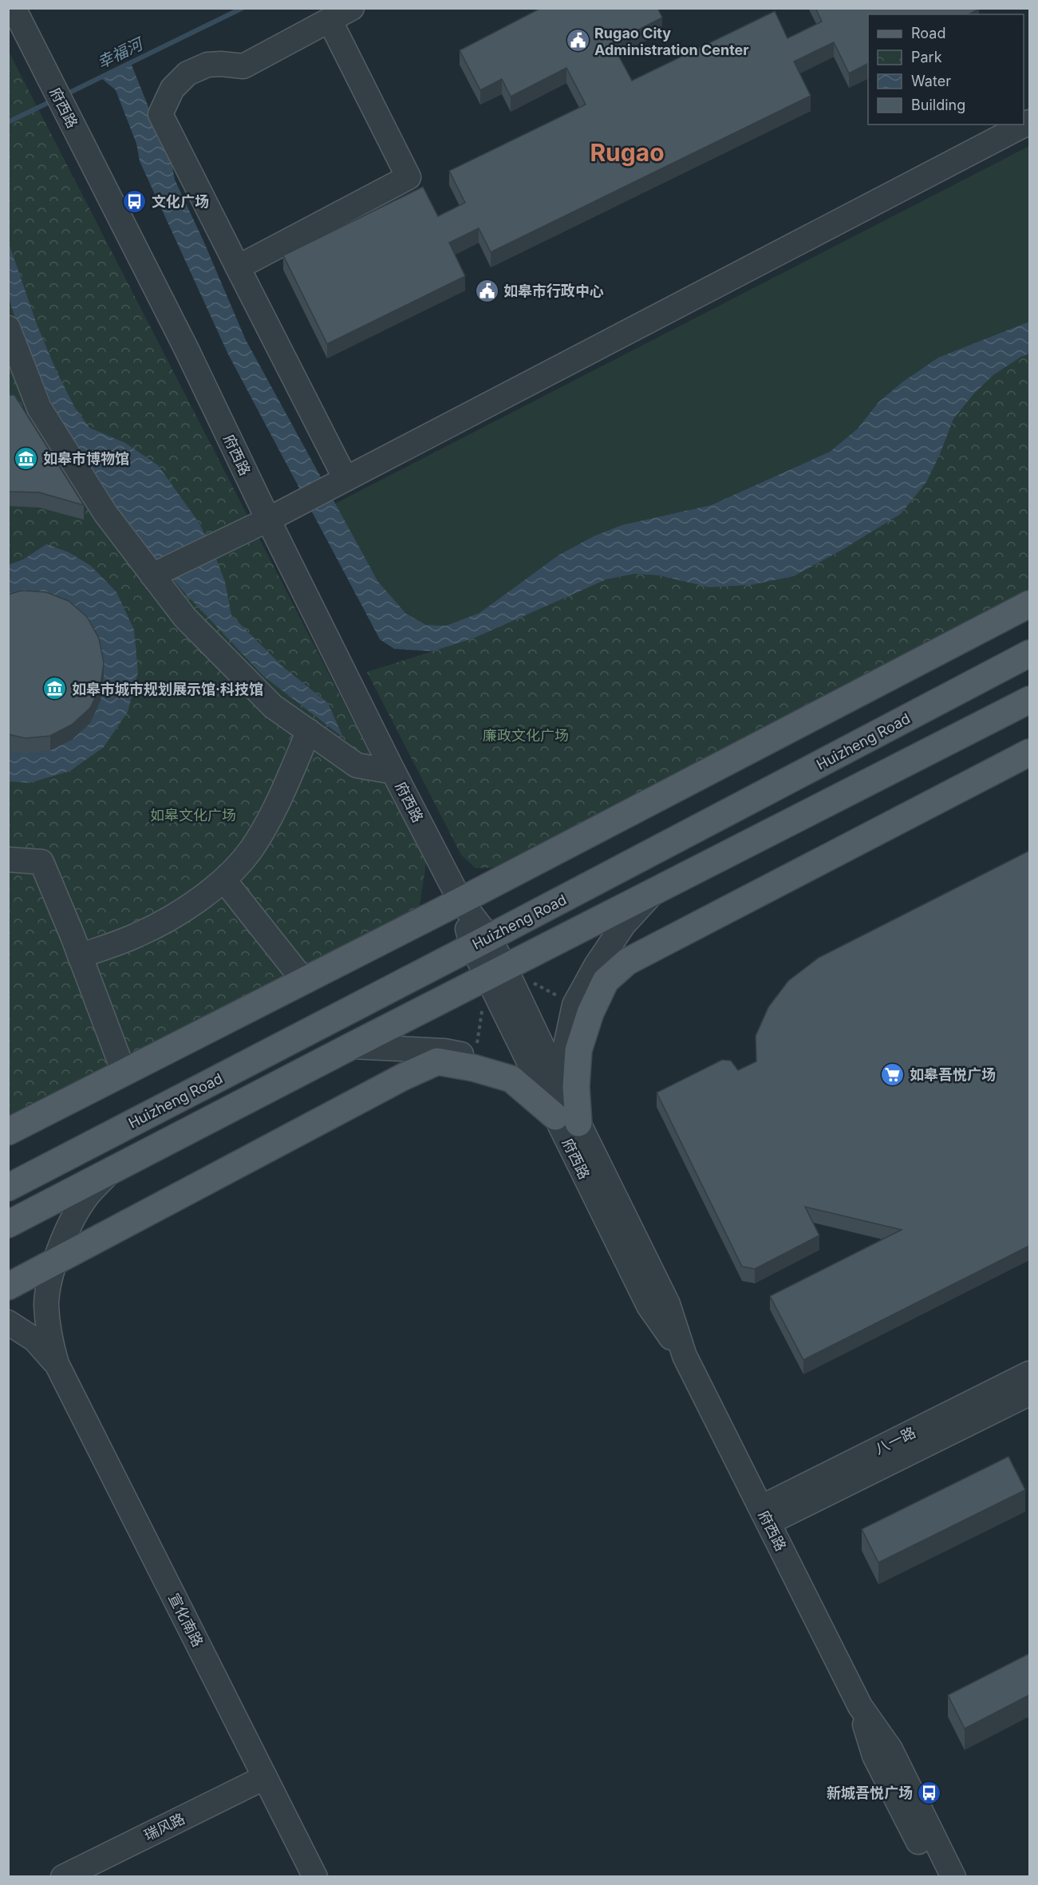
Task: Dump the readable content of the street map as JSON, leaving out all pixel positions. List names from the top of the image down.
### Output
{
  "streets": {
    "main road": ["Huizheng Road"],
    "street": [
      "府西路",
      "八一路",
      "宣化南路",
      "瑞风路"
    ]
  },
  "crossings": [
    ["府西路", "Huizheng Road"],
    ["府西路", "八一路"],
    ["宣化南路", "瑞风路"]
  ],
  "districts": ["Rugao"],
  "water": ["幸福河"],
  "parks": ["廉政文化广场", "如皋文化广场"],
  "places": {
    "public building": ["Rugao City Administration Center", "如皋市行政中心"],
    "bus stop": ["文化广场", "新城吾悦广场"],
    "museum": ["如皋市博物馆", "如皋市城市规划展示馆·科技馆"],
    "supermarket": ["如皋吾悦广场"]
  },
  "legend": [
    "Road",
    "Park",
    "Water",
    "Building"
  ]
}
